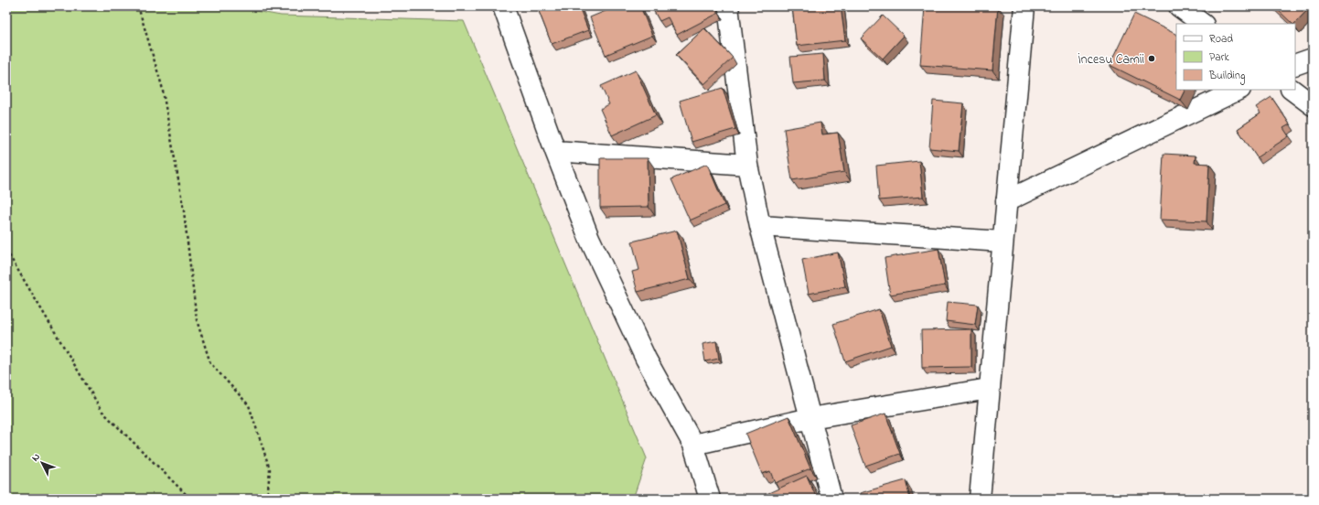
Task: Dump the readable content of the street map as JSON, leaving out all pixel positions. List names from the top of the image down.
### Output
{
  "places": ["İncesu Camii"],
  "legend": ["Road", "Park", "Building"],
  "north": "top left"
}
